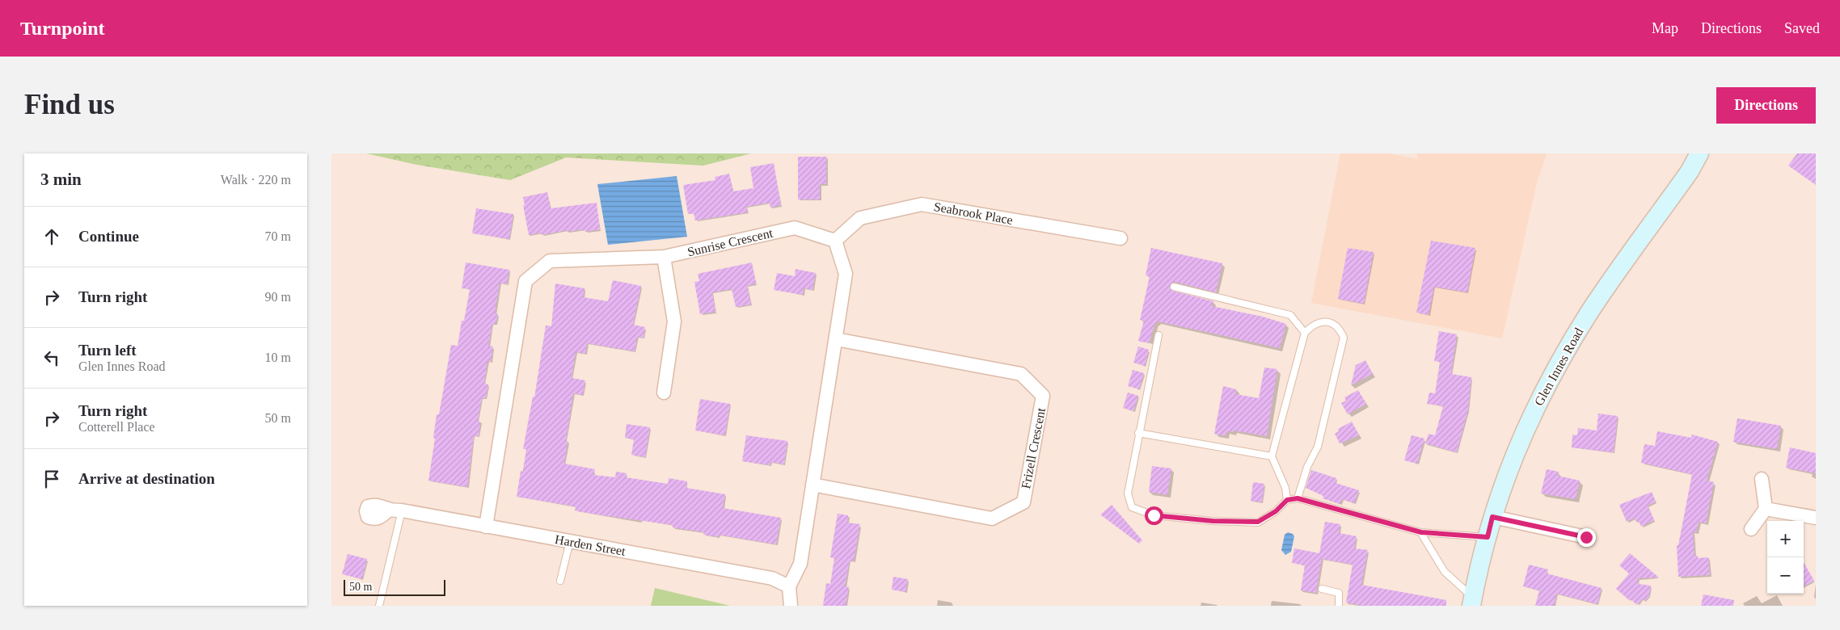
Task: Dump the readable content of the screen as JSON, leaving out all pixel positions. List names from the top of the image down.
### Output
{
  "streets": {
    "main road": ["Glen Innes Road"],
    "street": [
      "Seabrook Place",
      "Sunrise Crescent",
      "Frizell Crescent",
      "Harden Street"
    ]
  },
  "crossings": [
    ["Seabrook Place", "Sunrise Crescent"],
    ["Sunrise Crescent", "Harden Street"]
  ],
  "scale_bar": "50 m",
  "page": {
    "header": "Turnpoint",
    "nav": ["Map", "Directions", "Saved"],
    "buttons": "Directions",
    "title": "Find us",
    "heading": ["3 min", "Walk · 220 m"],
    "list": [
      ["Continue", "70 m"],
      ["Turn right", "90 m"],
      ["Turn left", "Glen Innes Road", "10 m"],
      ["Turn right", "Cotterell Place", "50 m"],
      "Arrive at destination"
    ],
    "map_buttons": ["+", "−"],
    "scale": "50 m"
  }
}
